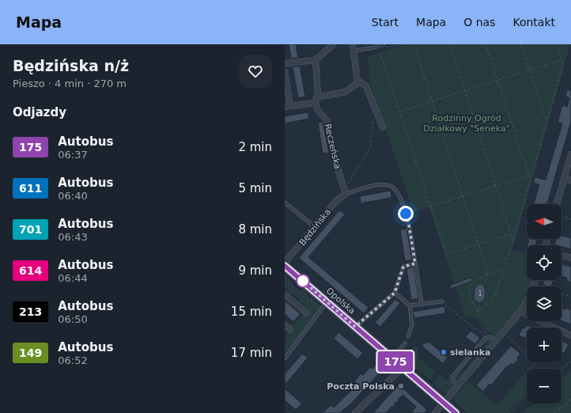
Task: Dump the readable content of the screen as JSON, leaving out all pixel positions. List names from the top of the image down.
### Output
{
  "streets": {
    "street": ["Reczeńska", "Będzińska", "Opolska"]
  },
  "crossings": [
    ["Reczeńska", "Będzińska"]
  ],
  "parks": ["Rodzinny Ogród Działkowy \"Seneka\""],
  "places": ["sielanka", "Poczta Polska"],
  "lines": ["bus line 175"],
  "house_numbers": ["1"],
  "north": "left",
  "page": {
    "header": "Mapa",
    "nav": [
      "Start",
      "Mapa",
      "O nas",
      "Kontakt"
    ],
    "heading": [
      ["Będzińska n/ż", "Pieszo · 4 min · 270 m"],
      "Odjazdy"
    ],
    "on_map": "175",
    "list": [
      {
        "mark": "175",
        "name": "Autobus",
        "note": "06:37",
        "value": "2 min"
      },
      {
        "mark": "611",
        "name": "Autobus",
        "note": "06:40",
        "value": "5 min"
      },
      {
        "mark": "701",
        "name": "Autobus",
        "note": "06:43",
        "value": "8 min"
      },
      {
        "mark": "614",
        "name": "Autobus",
        "note": "06:44",
        "value": "9 min"
      },
      {
        "mark": "213",
        "name": "Autobus",
        "note": "06:50",
        "value": "15 min"
      },
      {
        "mark": "149",
        "name": "Autobus",
        "note": "06:52",
        "value": "17 min"
      }
    ],
    "map_buttons": ["+", "−"]
  }
}
